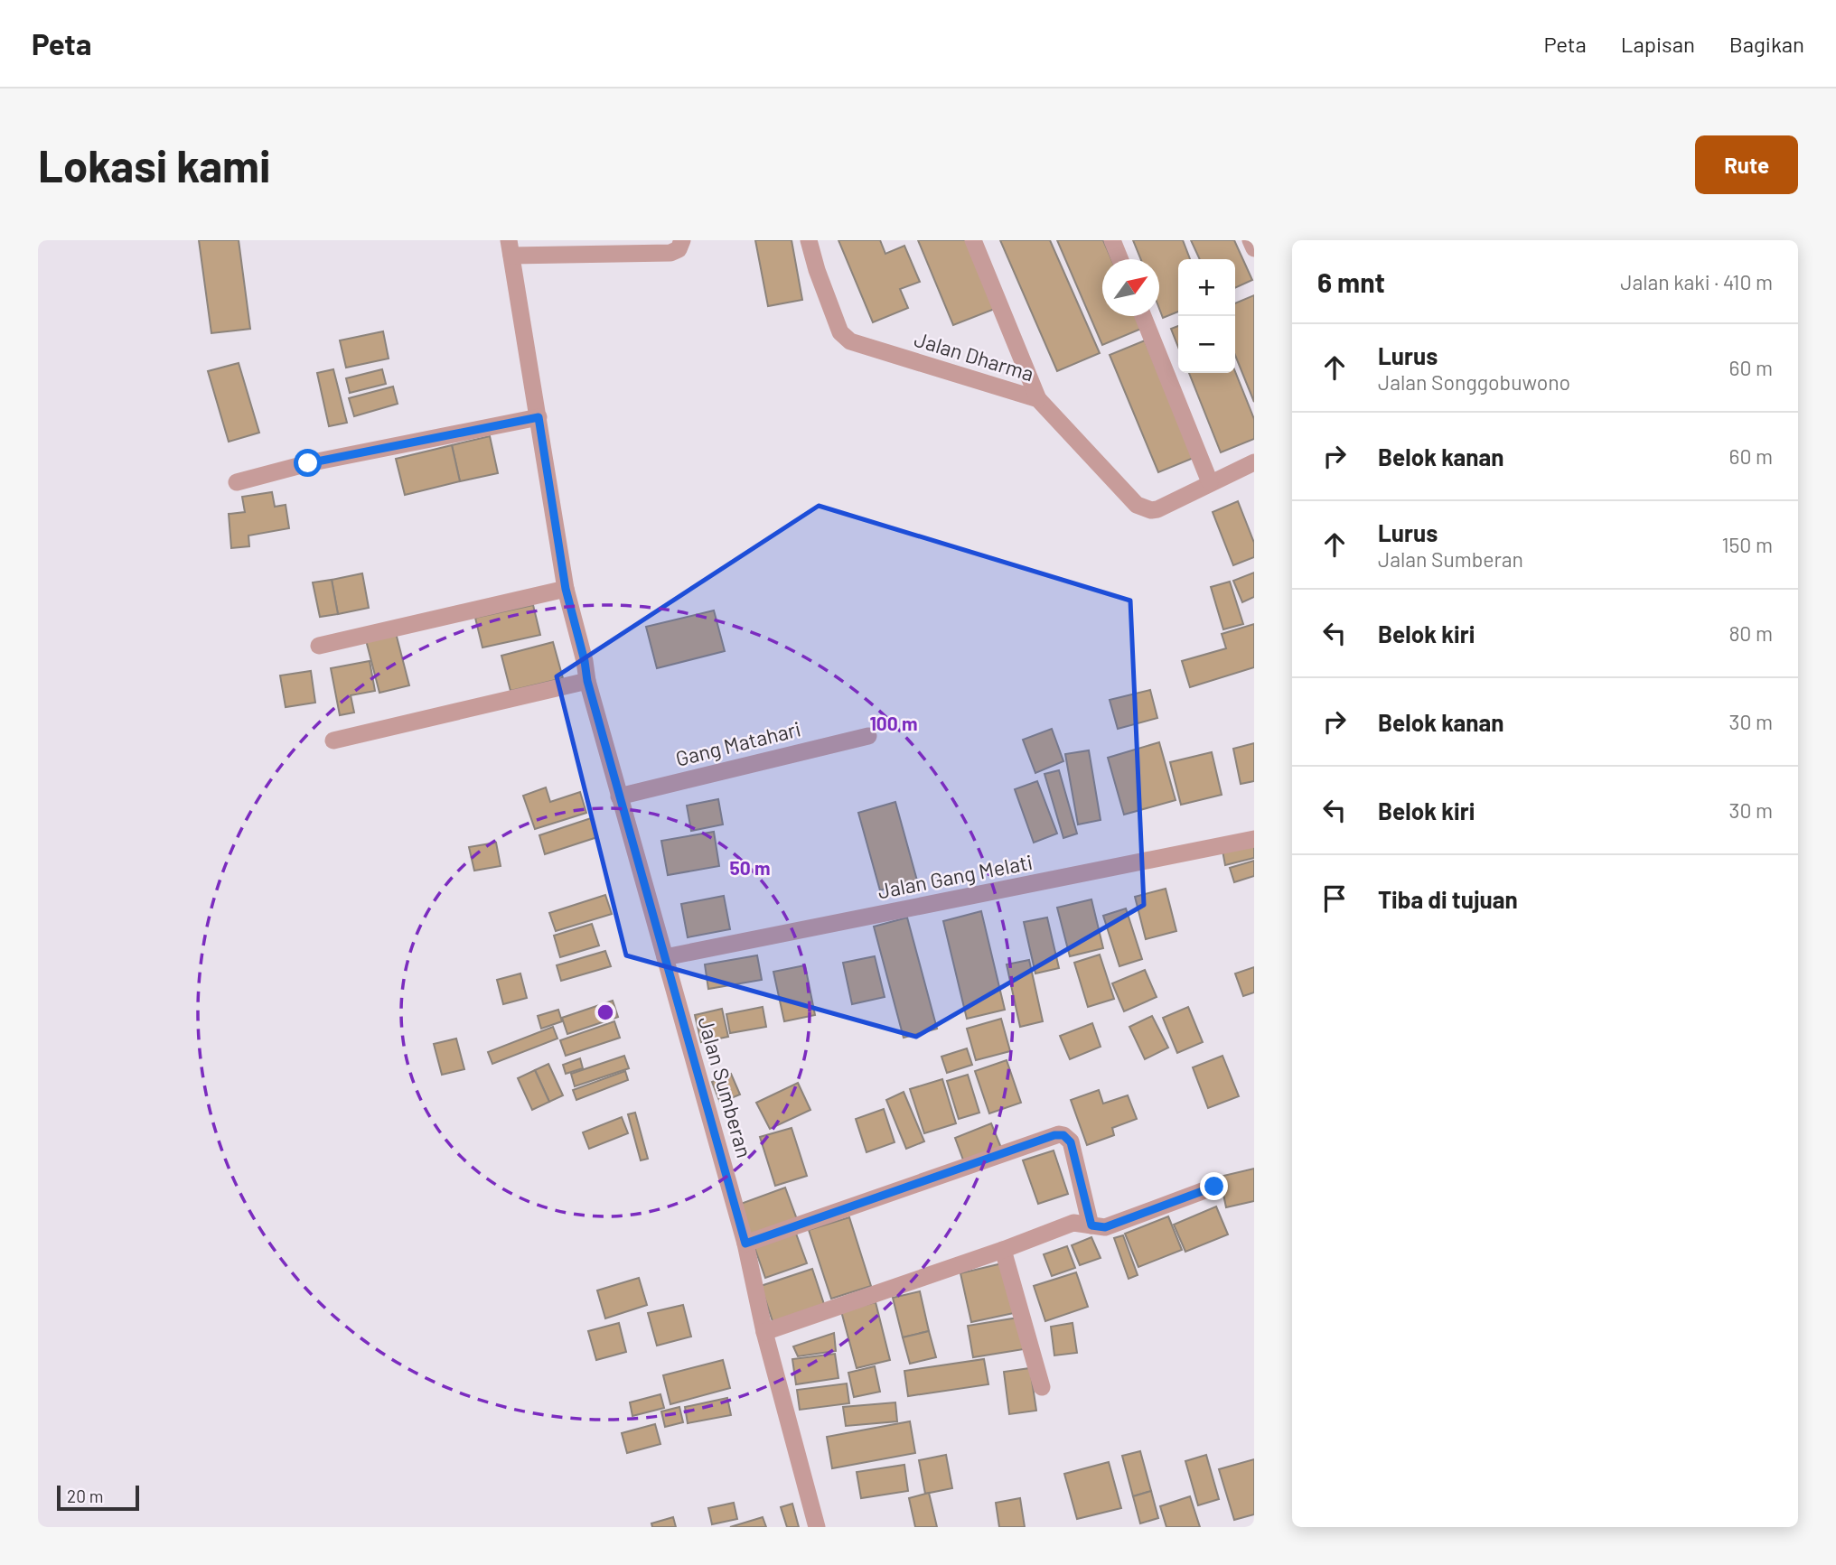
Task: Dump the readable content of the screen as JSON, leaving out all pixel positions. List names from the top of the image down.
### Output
{
  "streets": {
    "street": [
      "Jalan Dharma",
      "Gang Matahari",
      "Jalan Gang Melati",
      "Jalan Sumberan"
    ]
  },
  "crossings": [
    ["Gang Matahari", "Jalan Sumberan"],
    ["Jalan Gang Melati", "Jalan Sumberan"]
  ],
  "scale_bar": "20 m",
  "north": "top right",
  "page": {
    "header": "Peta",
    "nav": ["Peta", "Lapisan", "Bagikan"],
    "buttons": "Rute",
    "title": "Lokasi kami",
    "heading": ["6 mnt", "Jalan kaki · 410 m"],
    "map_buttons": ["+", "−"],
    "list": [
      ["Lurus", "Jalan Songgobuwono", "60 m"],
      ["Belok kanan", "60 m"],
      ["Lurus", "Jalan Sumberan", "150 m"],
      ["Belok kiri", "80 m"],
      ["Belok kanan", "30 m"],
      ["Belok kiri", "30 m"],
      "Tiba di tujuan"
    ],
    "scale": "20 m"
  },
  "rings": ["100 m", "50 m"]
}
